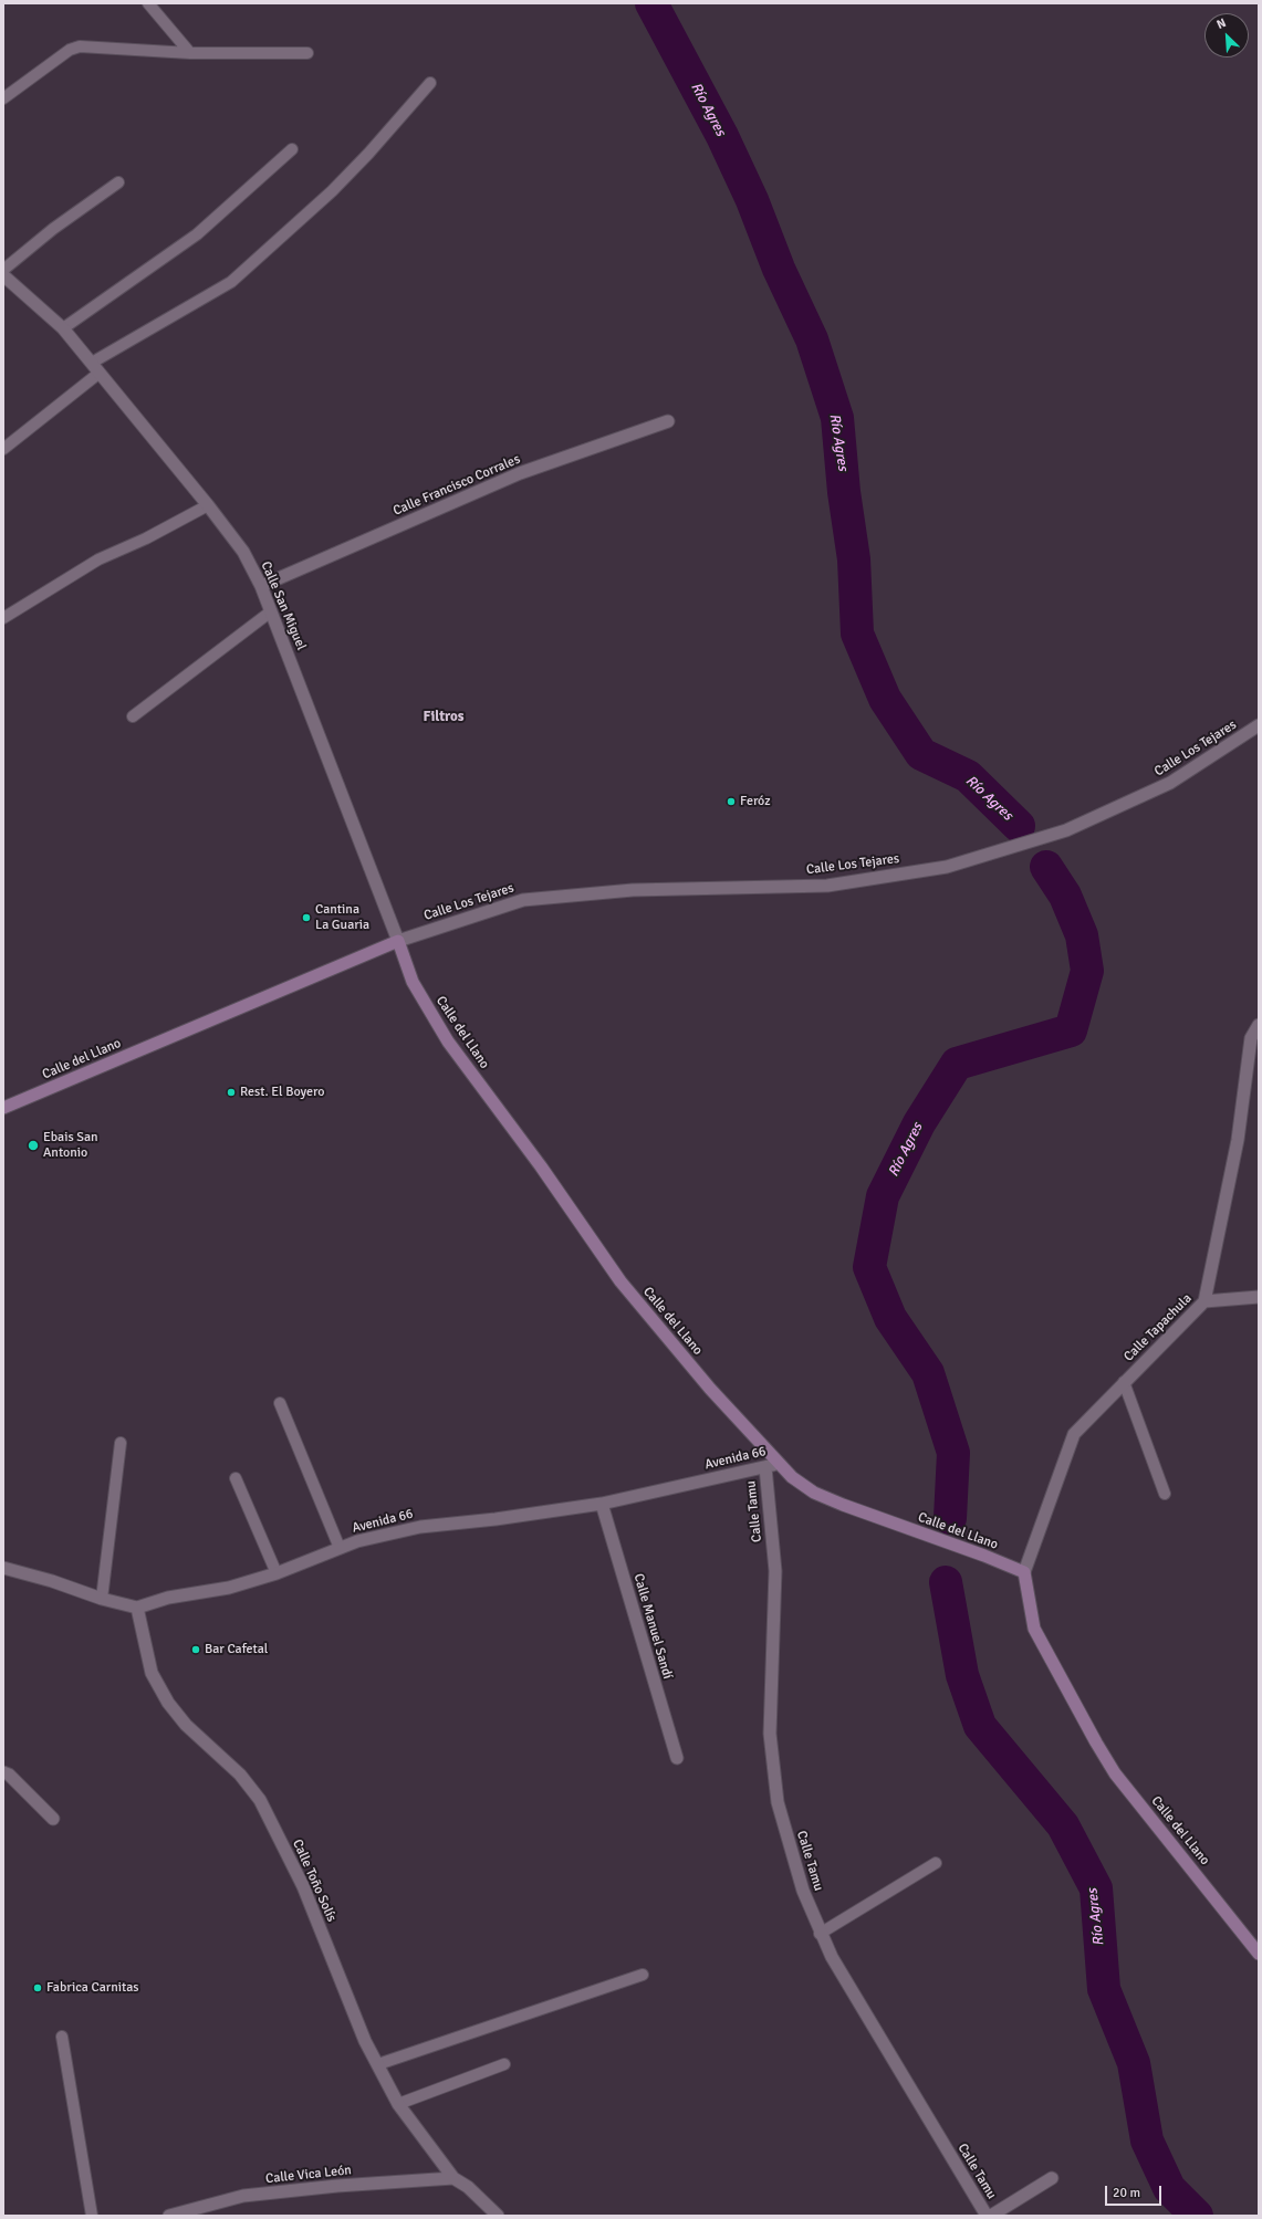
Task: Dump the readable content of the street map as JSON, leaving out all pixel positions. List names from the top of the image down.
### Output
{
  "streets": {
    "main road": ["Calle del Llano"],
    "street": [
      "Calle Francisco Corrales",
      "Calle San Miguel",
      "Calle Los Tejares",
      "Calle Tapachula",
      "Avenida 66",
      "Calle Tamu",
      "Calle Manuel Sandí",
      "Calle Toño Solís",
      "Calle Vica León"
    ]
  },
  "crossings": [
    ["Calle Francisco Corrales", "Calle San Miguel"],
    ["Calle San Miguel", "Calle Los Tejares"],
    ["Calle San Miguel", "Calle del Llano"],
    ["Calle Los Tejares", "Calle del Llano"],
    ["Calle del Llano", "Calle Tapachula"],
    ["Calle del Llano", "Avenida 66"],
    ["Avenida 66", "Calle Tamu"],
    ["Avenida 66", "Calle Manuel Sandí"],
    ["Avenida 66", "Calle Toño Solís"],
    ["Calle Toño Solís", "Calle Vica León"]
  ],
  "districts": ["Filtros"],
  "water": ["Río Agres"],
  "places": [
    "Feróz",
    "Cantina La Guaria",
    "Rest. El Boyero",
    "Ebais San Antonio",
    "Bar Cafetal",
    "Fabrica Carnitas"
  ],
  "scale_bar": "20 m",
  "north": "top left"
}
